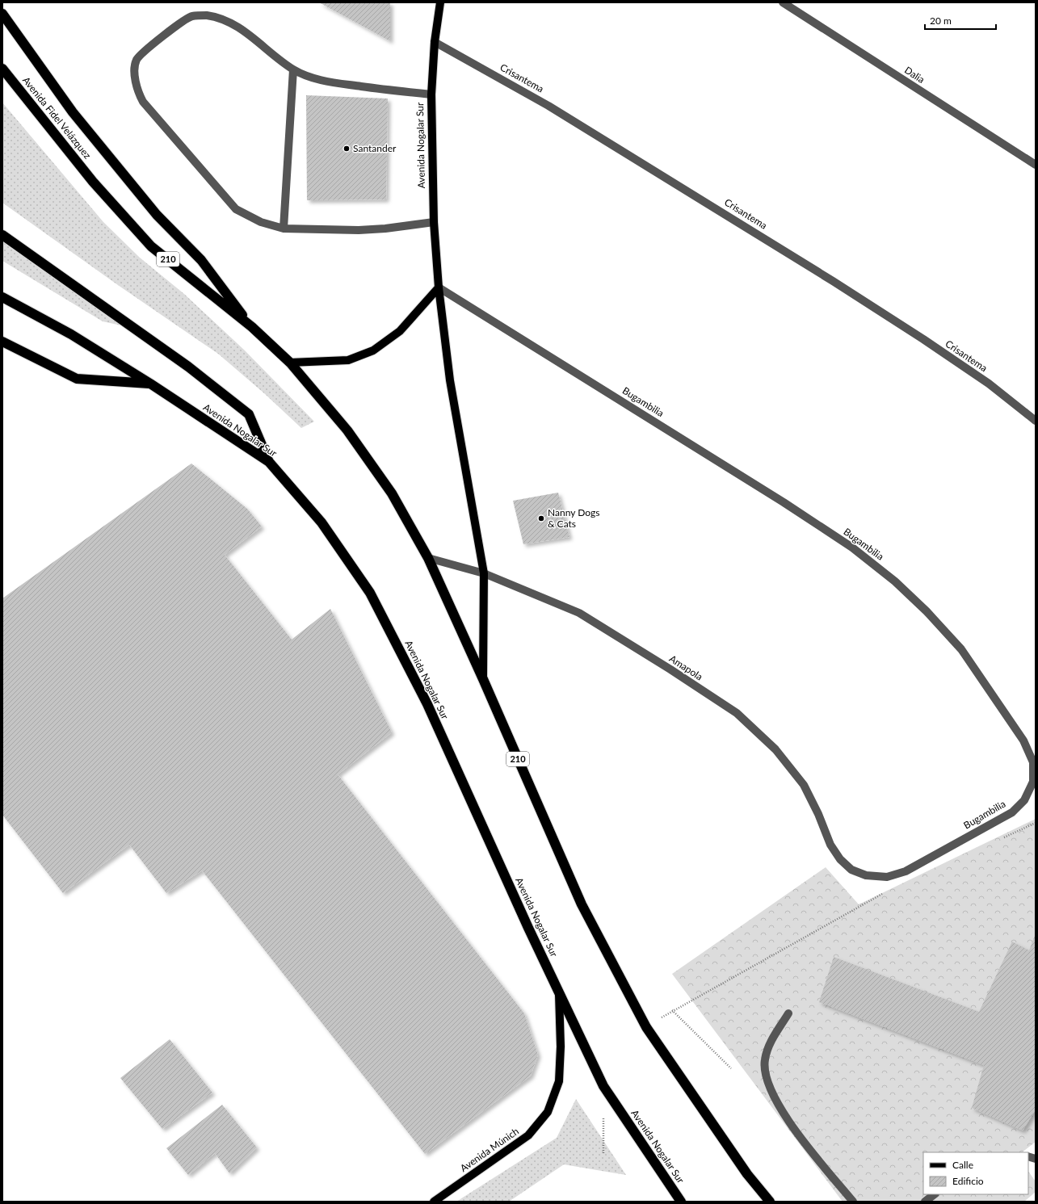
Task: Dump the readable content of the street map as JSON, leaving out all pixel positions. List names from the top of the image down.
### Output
{
  "streets": {
    "highway": ["Avenida Fidel Velázquez", "Avenida Nogalar Sur", "210"],
    "main road": ["Avenida Múnich"],
    "street": [
      "Dalia",
      "Crisantema",
      "Bugambilia",
      "Amapola"
    ]
  },
  "crossings": [
    ["Crisantema", "Avenida Nogalar Sur"],
    ["Avenida Fidel Velázquez", "Avenida Nogalar Sur"],
    ["Avenida Nogalar Sur", "Bugambilia"],
    ["Avenida Nogalar Sur", "Amapola"],
    ["Avenida Nogalar Sur", "Avenida Múnich"],
    ["Bugambilia", "Amapola"]
  ],
  "places": ["Santander", "Nanny Dogs & Cats"],
  "legend": ["Calle", "Edificio"],
  "scale_bar": "20 m"
}
